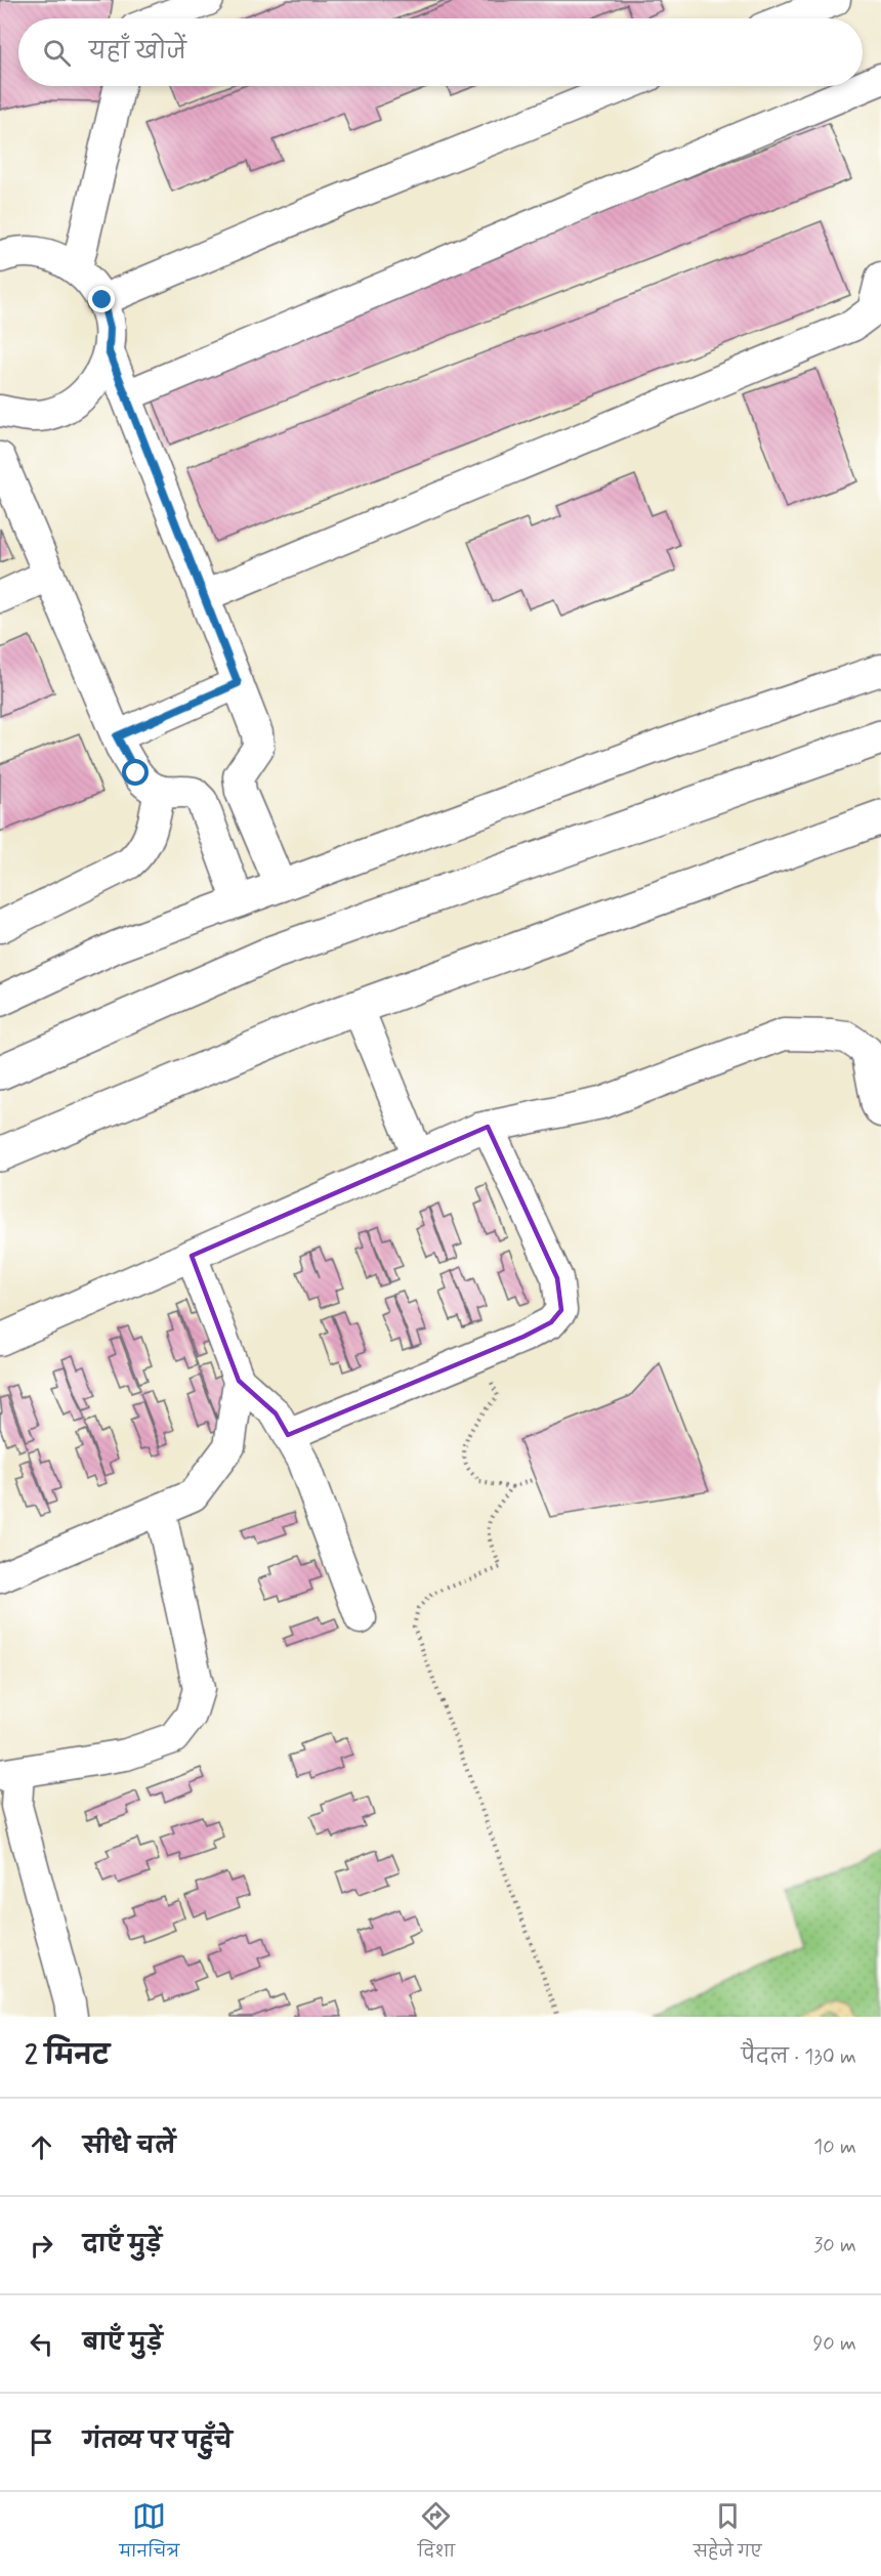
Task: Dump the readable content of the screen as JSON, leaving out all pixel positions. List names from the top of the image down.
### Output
{
  "page": {
    "search": "यहाँ खोजें",
    "heading": ["2 मिनट", "पैदल · 130 m"],
    "list": [
      ["सीधे चलें", "10 m"],
      ["दाएँ मुड़ें", "30 m"],
      ["बाएँ मुड़ें", "90 m"],
      "गंतव्य पर पहुँचे"
    ],
    "nav": ["मानचित्र", "दिशा", "सहेजे गए"]
  }
}
